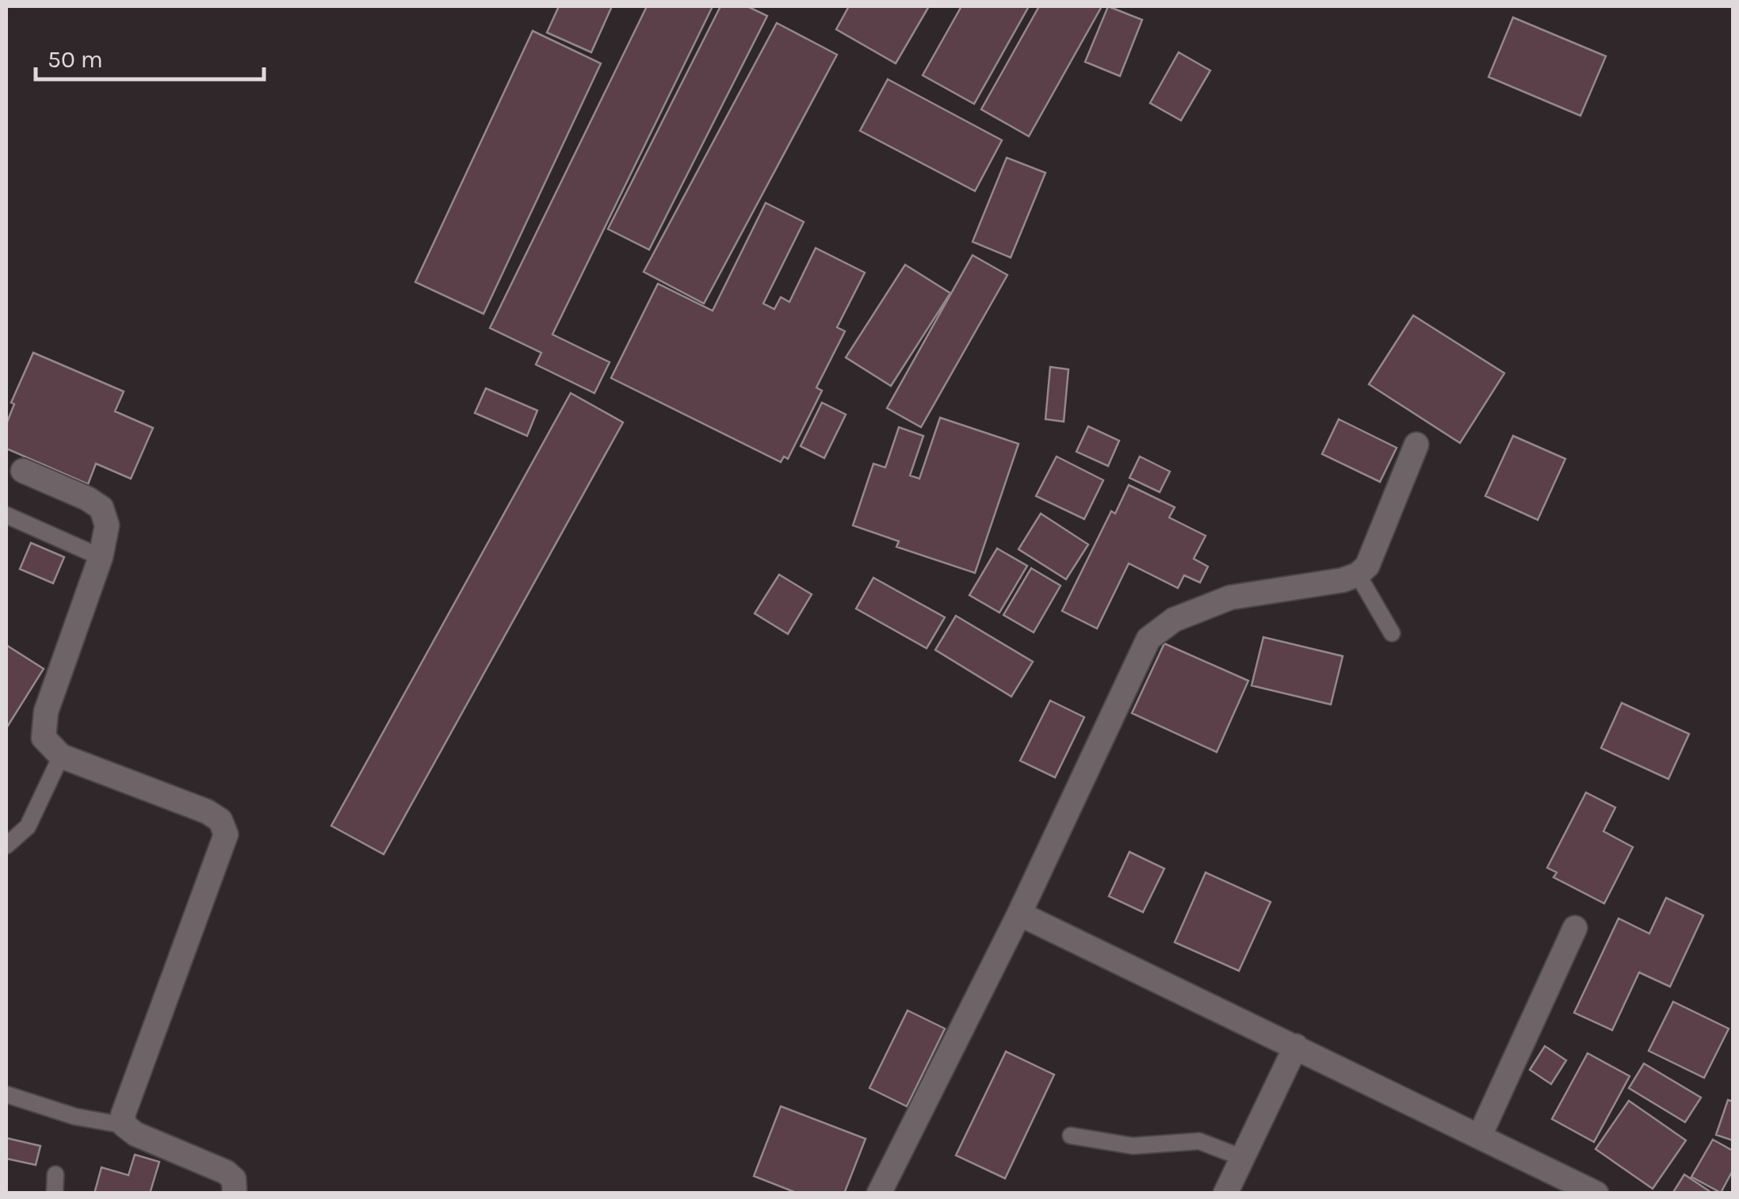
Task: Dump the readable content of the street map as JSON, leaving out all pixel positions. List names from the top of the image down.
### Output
{
  "scale_bar": "50 m"
}
